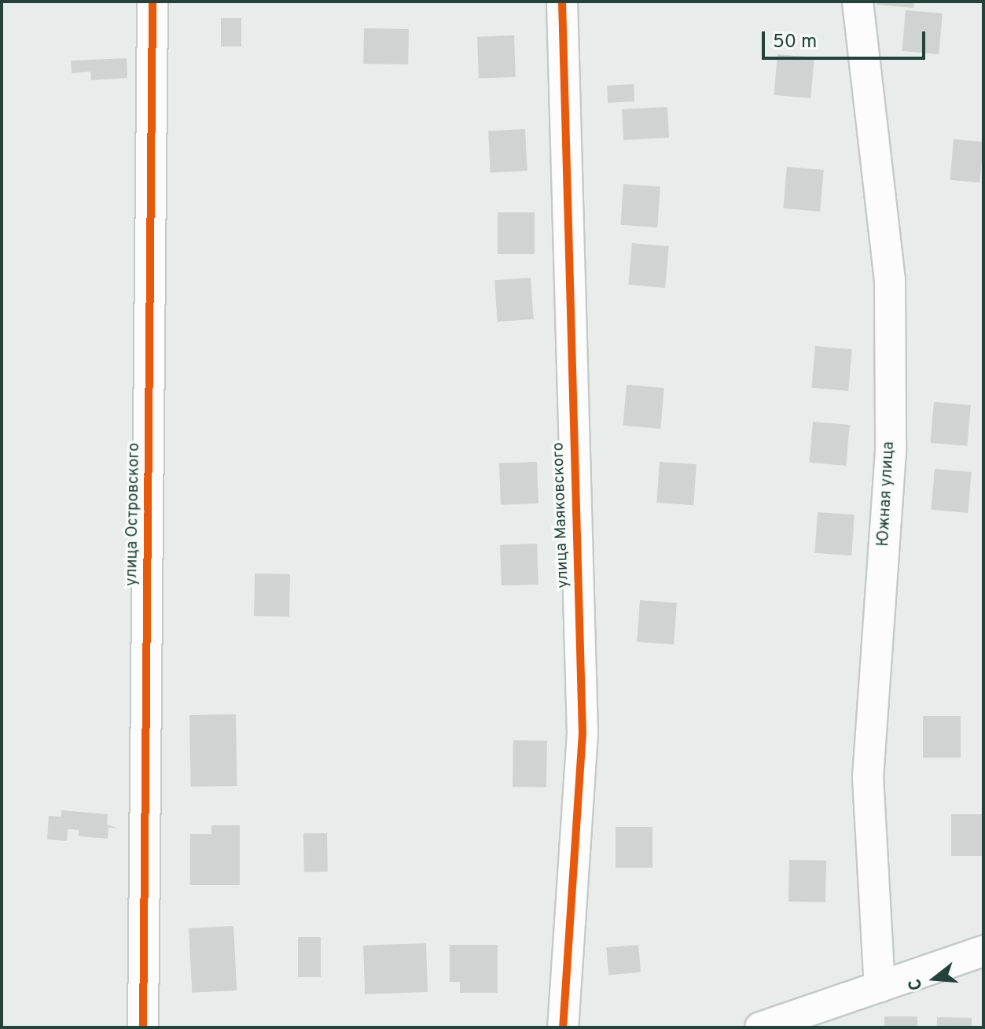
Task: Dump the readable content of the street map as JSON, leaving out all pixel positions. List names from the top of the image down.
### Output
{
  "streets": {
    "street": ["Южная улица", "улица Островского", "улица Маяковского"]
  },
  "scale_bar": "50 m",
  "north": "left"
}
